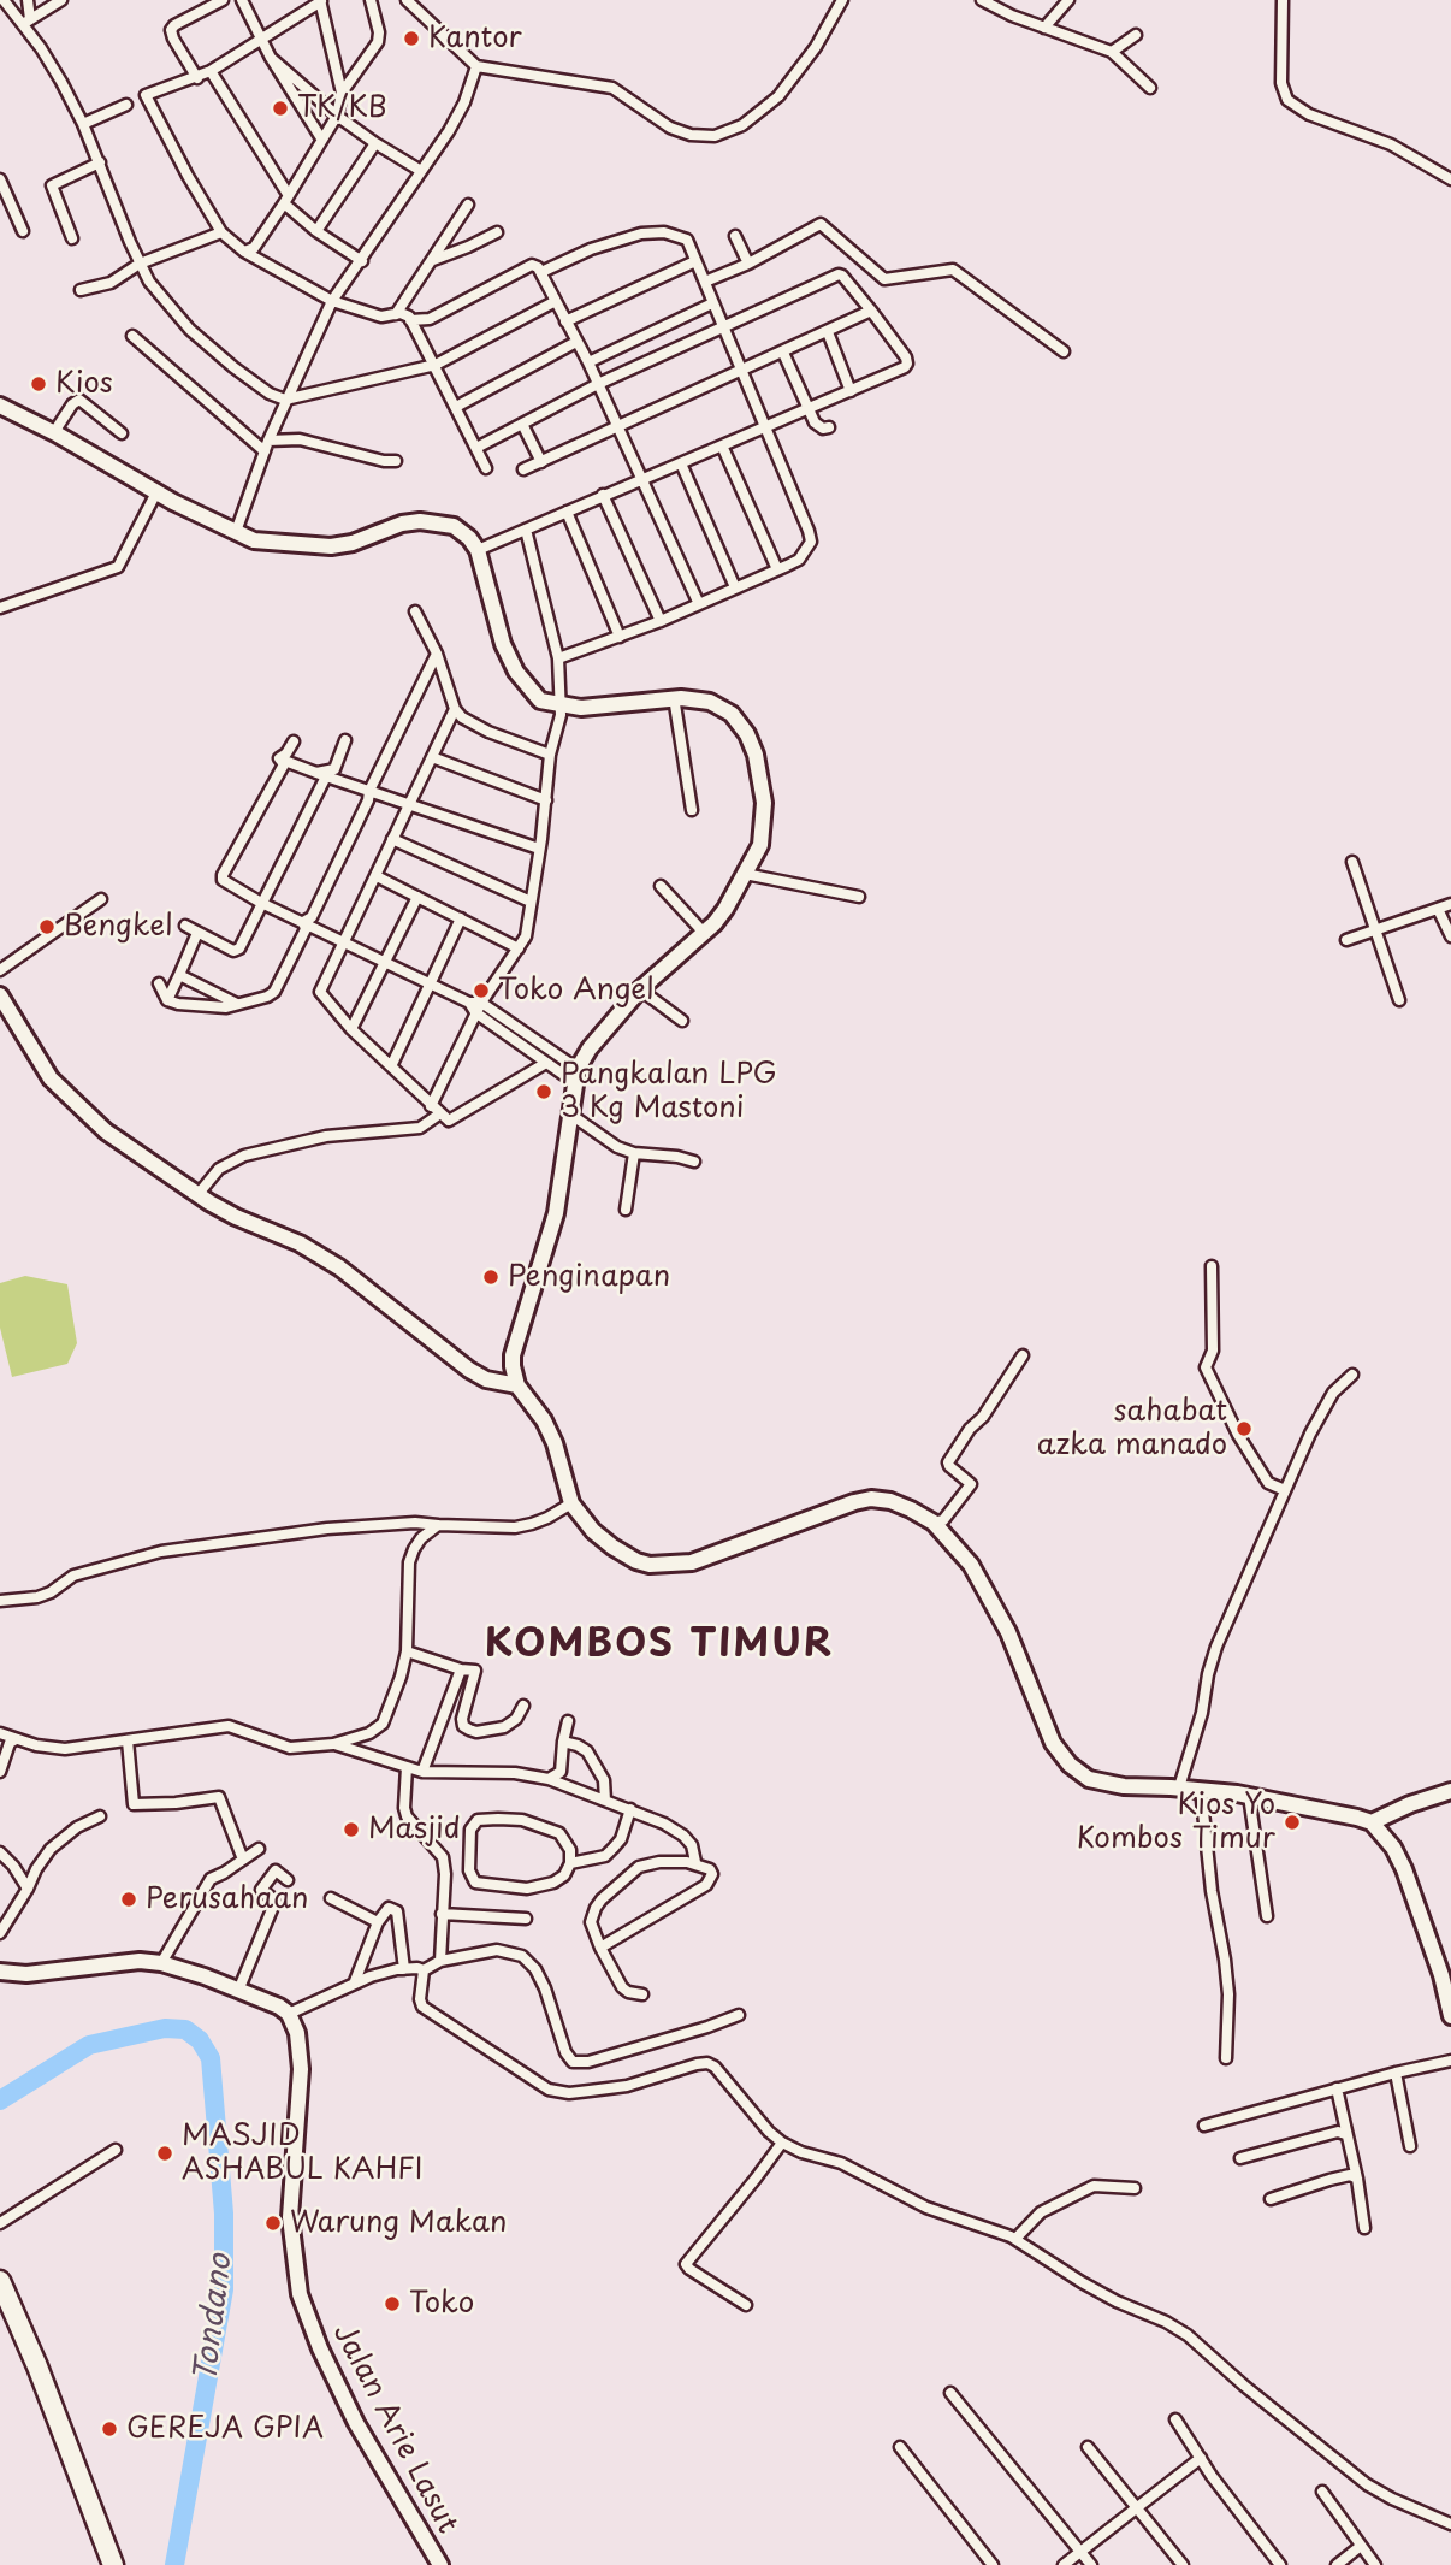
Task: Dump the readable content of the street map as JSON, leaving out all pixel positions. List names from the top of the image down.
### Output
{
  "streets": {
    "street": ["Jalan Arie Lasut"]
  },
  "districts": ["KOMBOS TIMUR"],
  "water": ["Tondano"],
  "places": [
    "Kantor",
    "TK/KB",
    "Kios",
    "Bengkel",
    "Toko Angel",
    "Pangkalan LPG 3 Kg Mastoni",
    "Penginapan",
    "sahabat azka manado",
    "Kios Yo Kombos Timur",
    "Masjid",
    "Perusahaan",
    "MASJID ASHABUL KAHFI",
    "Warung Makan",
    "Toko",
    "GEREJA GPIA"
  ]
}
